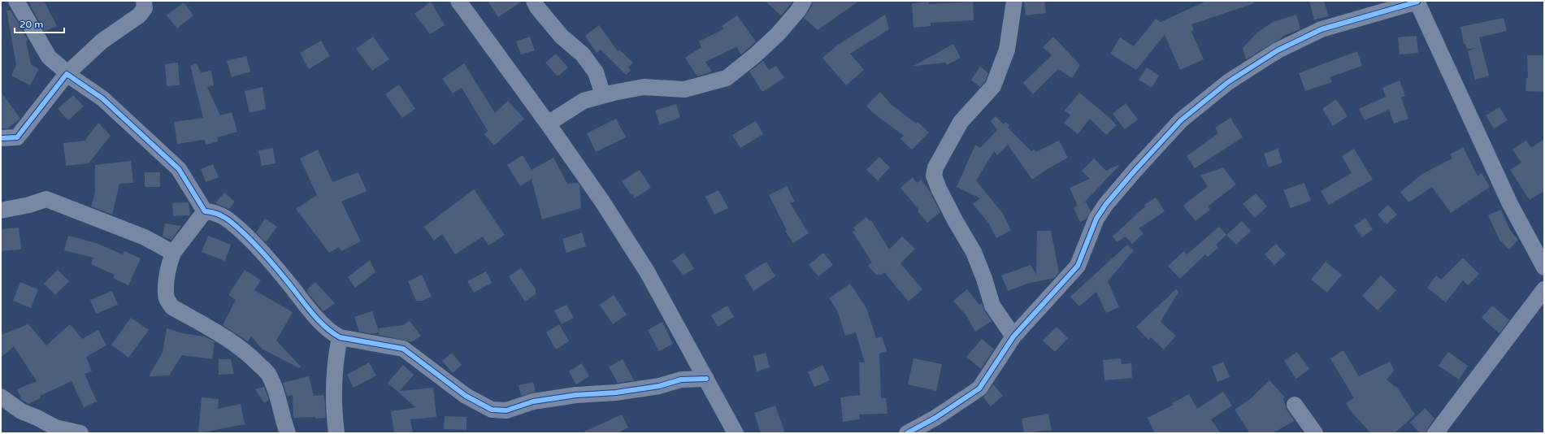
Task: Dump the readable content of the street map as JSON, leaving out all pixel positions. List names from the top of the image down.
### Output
{
  "scale_bar": "20 m"
}
